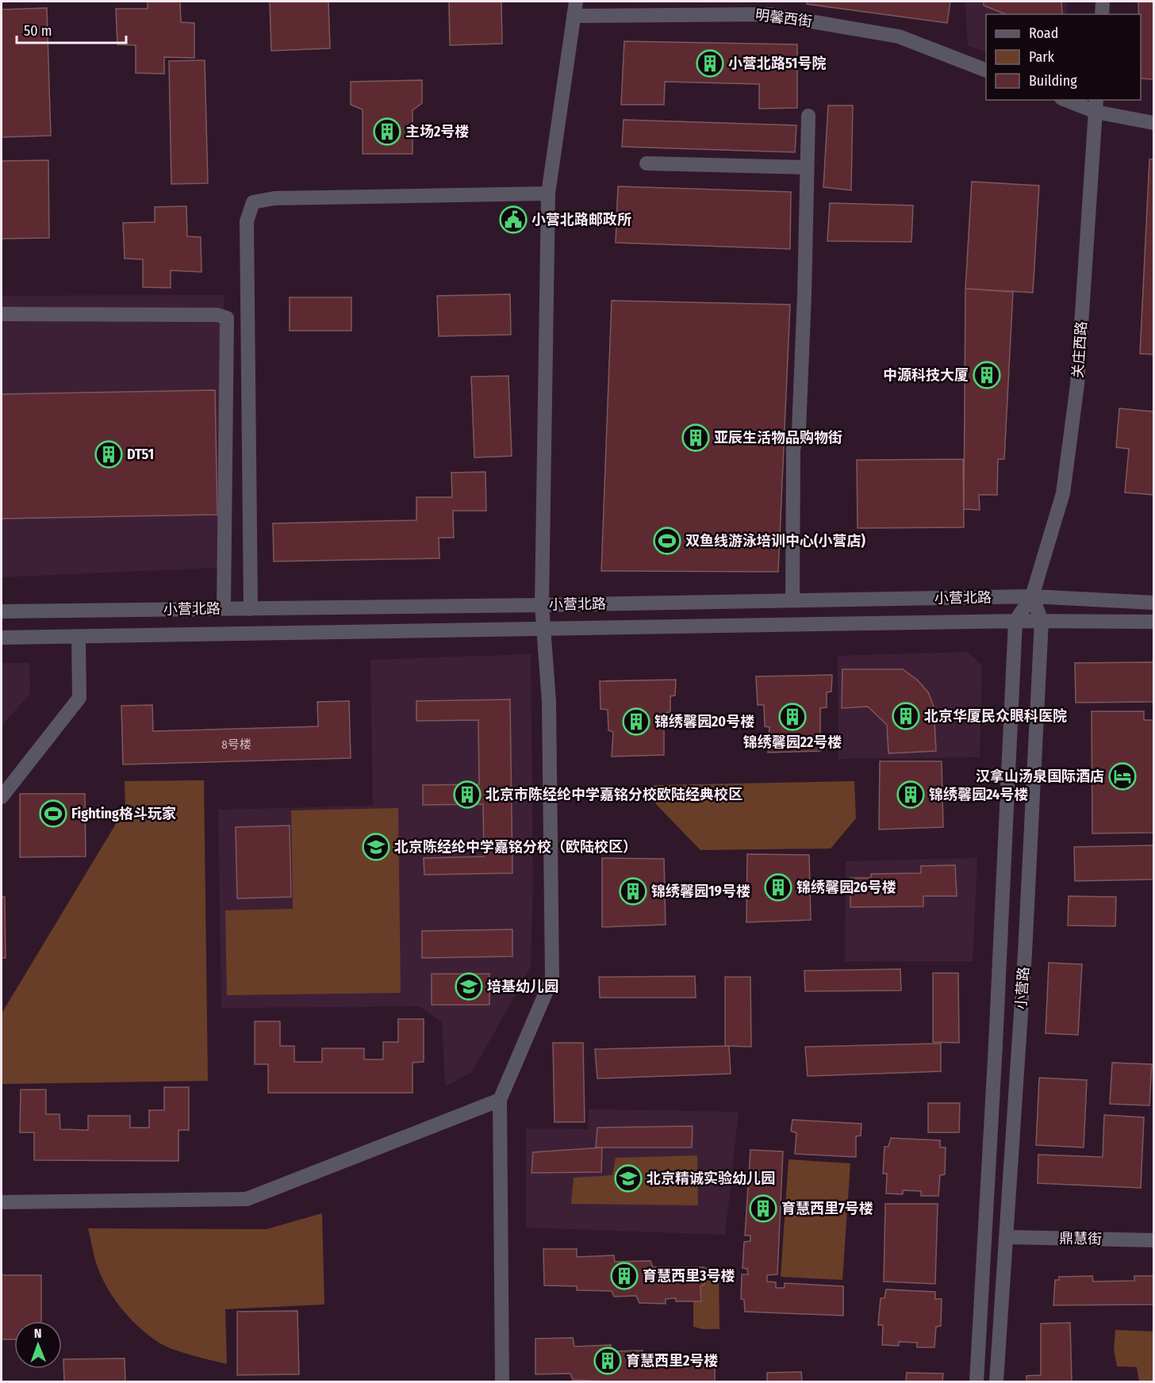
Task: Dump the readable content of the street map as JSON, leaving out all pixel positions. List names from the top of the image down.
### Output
{
  "streets": {
    "street": [
      "明馨西街",
      "关庄西路",
      "小营北路",
      "小营路",
      "鼎慧街"
    ]
  },
  "crossings": [
    ["关庄西路", "小营北路"],
    ["关庄西路", "小营路"],
    ["小营北路", "小营路"],
    ["小营路", "鼎慧街"]
  ],
  "places": {
    "building": [
      "小营北路51号院",
      "主场2号楼",
      "中源科技大厦",
      "亚辰生活物品购物街",
      "DT51",
      "北京华厦民众眼科医院",
      "锦绣馨园22号楼",
      "锦绣馨园20号楼",
      "北京市陈经纶中学嘉铭分校欧陆经典校区",
      "锦绣馨园24号楼",
      "锦绣馨园26号楼",
      "锦绣馨园19号楼",
      "育慧西里7号楼",
      "育慧西里3号楼",
      "育慧西里2号楼"
    ],
    "public building": ["小营北路邮政所"],
    "sports": ["双鱼线游泳培训中心(小营店)", "Fighting格斗玩家"],
    "hotel": ["汉拿山汤泉国际酒店"],
    "school or university": ["北京陈经纶中学嘉铭分校（欧陆校区）", "培基幼儿园", "北京精诚实验幼儿园"]
  },
  "house_numbers": ["8号楼"],
  "legend": ["Road", "Park", "Building"],
  "scale_bar": "50 m",
  "north": "top"
}
